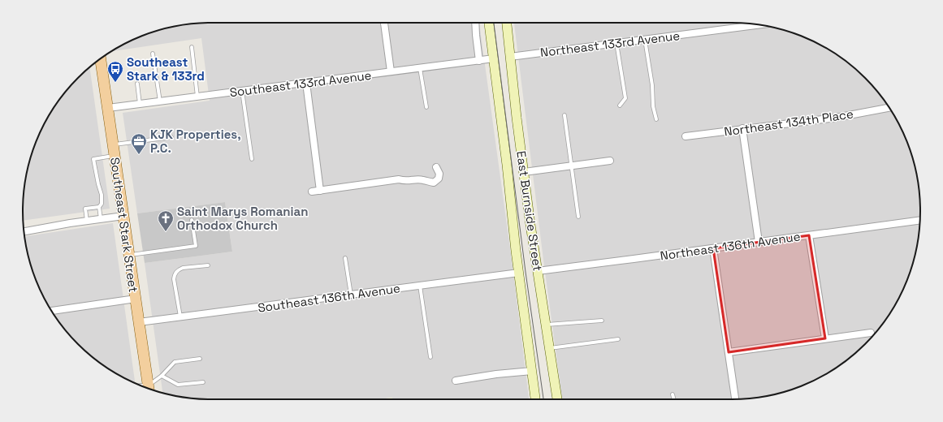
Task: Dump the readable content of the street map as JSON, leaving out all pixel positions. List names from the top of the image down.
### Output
{
  "streets": {
    "main road": ["Southeast Stark Street"],
    "street": [
      "Northeast 133rd Avenue",
      "Southeast 133rd Avenue",
      "Northeast 134th Place",
      "East Burnside Street",
      "Northeast 136th Avenue",
      "Southeast 136th Avenue"
    ]
  },
  "crossings": [
    ["Northeast 133rd Avenue", "East Burnside Street"],
    ["Southeast 133rd Avenue", "East Burnside Street"],
    ["Southeast 133rd Avenue", "Southeast Stark Street"],
    ["East Burnside Street", "Northeast 136th Avenue"],
    ["East Burnside Street", "Southeast 136th Avenue"],
    ["Southeast Stark Street", "Southeast 136th Avenue"]
  ],
  "places": {
    "bus stop": ["Southeast Stark & 133rd"],
    "office": ["KJK Properties, P.C."],
    "church": ["Saint Marys Romanian Orthodox Church"]
  }
}
